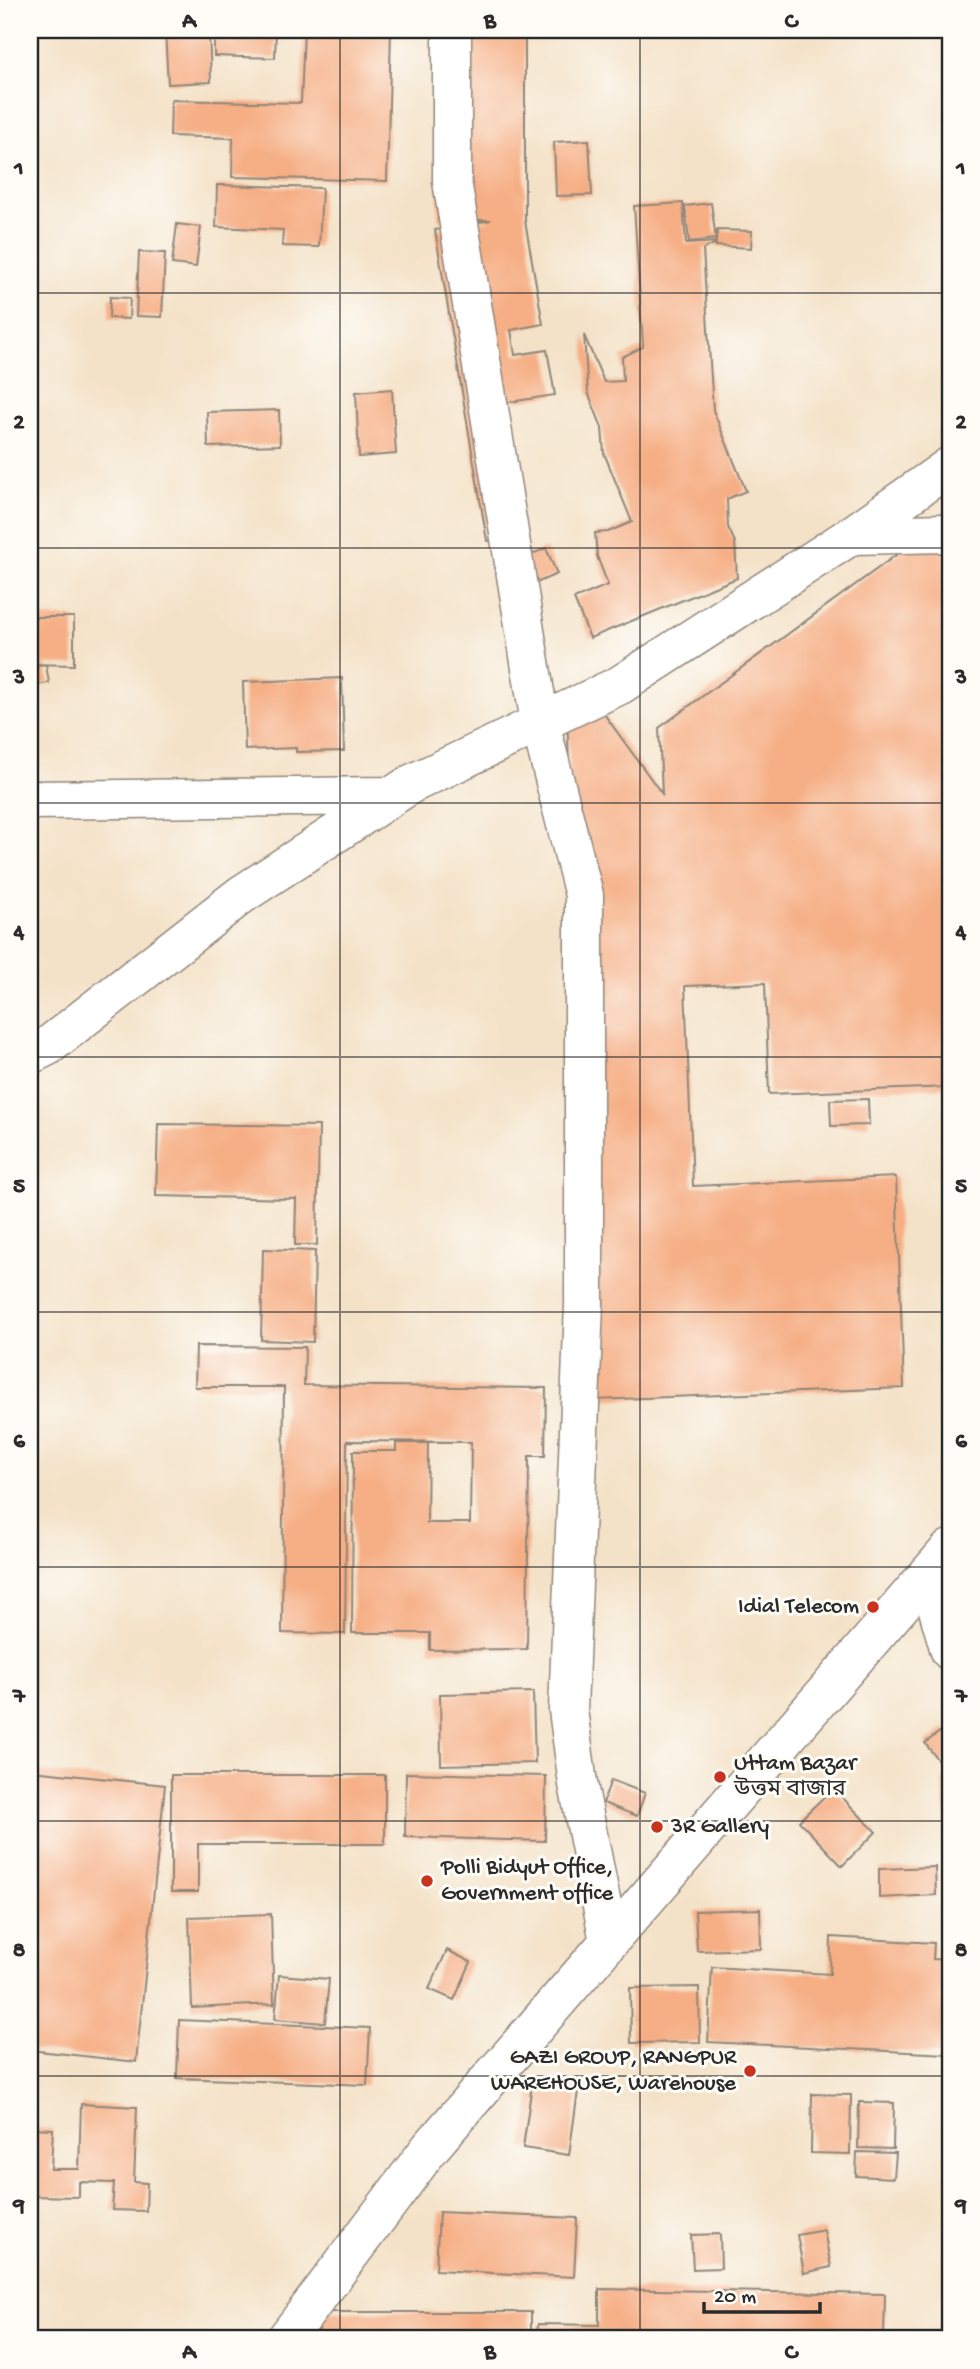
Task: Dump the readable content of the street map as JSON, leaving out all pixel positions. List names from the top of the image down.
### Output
{
  "places": [
    "Idial Telecom",
    "Uttam Bazar উত্তম বাজার",
    "3R Gallery",
    "Polli Bidyut Office, Government office",
    "GAZI GROUP, RANGPUR WAREHOUSE, Warehouse"
  ],
  "scale_bar": "20 m",
  "grid": {
    "columns": ["A", "B", "C"],
    "rows": [
      "1",
      "2",
      "3",
      "4",
      "5",
      "6",
      "7",
      "8",
      "9"
    ]
  }
}
